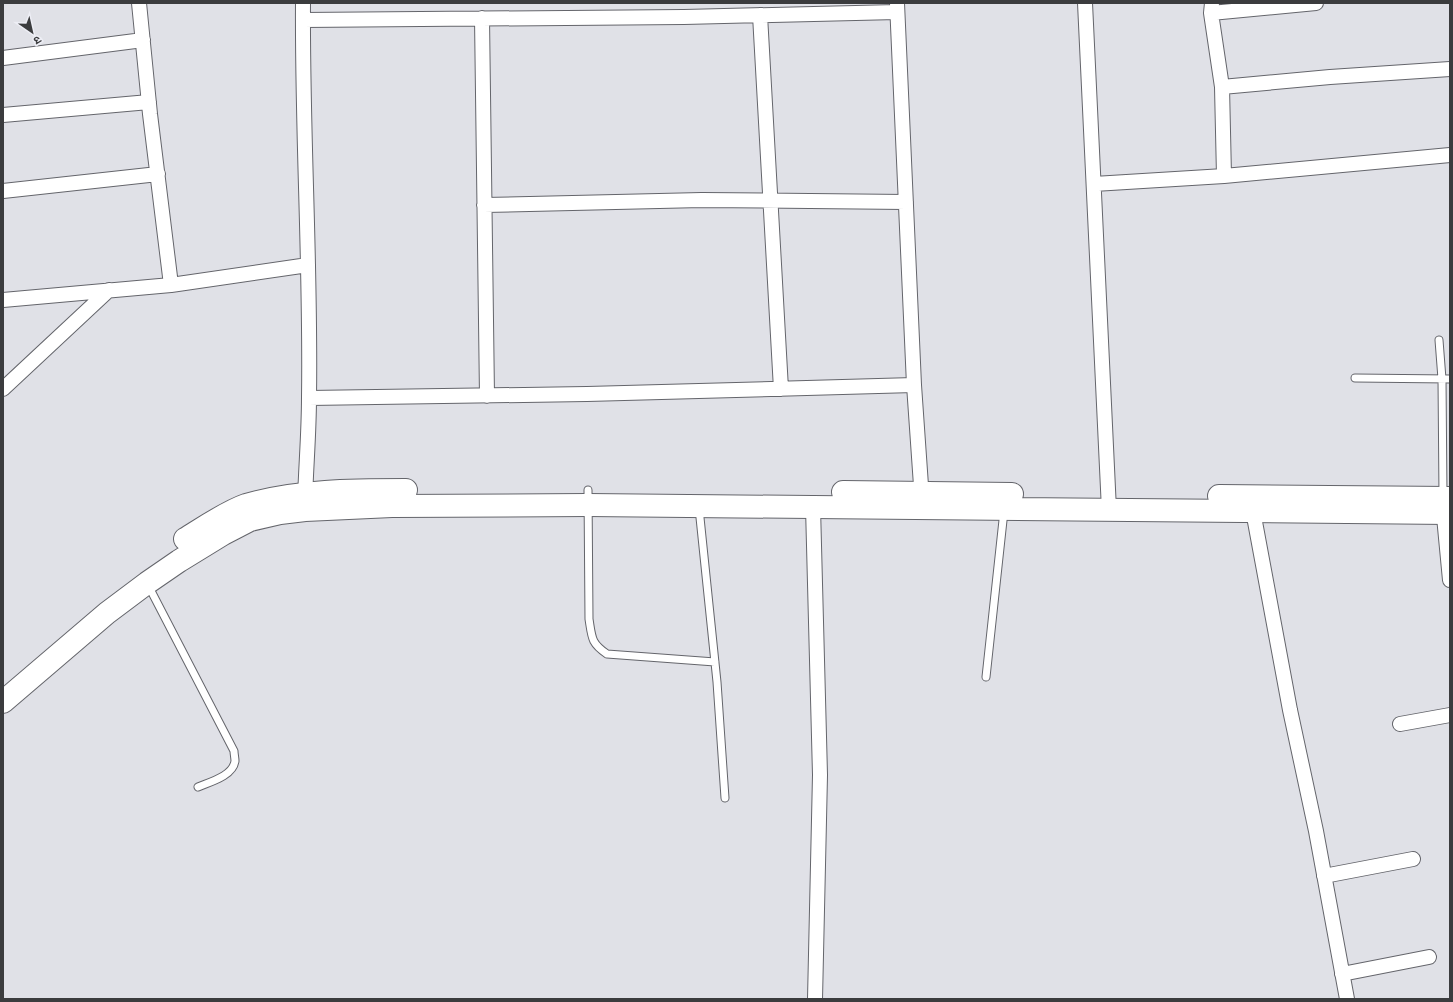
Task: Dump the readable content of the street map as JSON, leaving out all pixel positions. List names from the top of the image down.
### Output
{
  "north": "bottom right"
}
